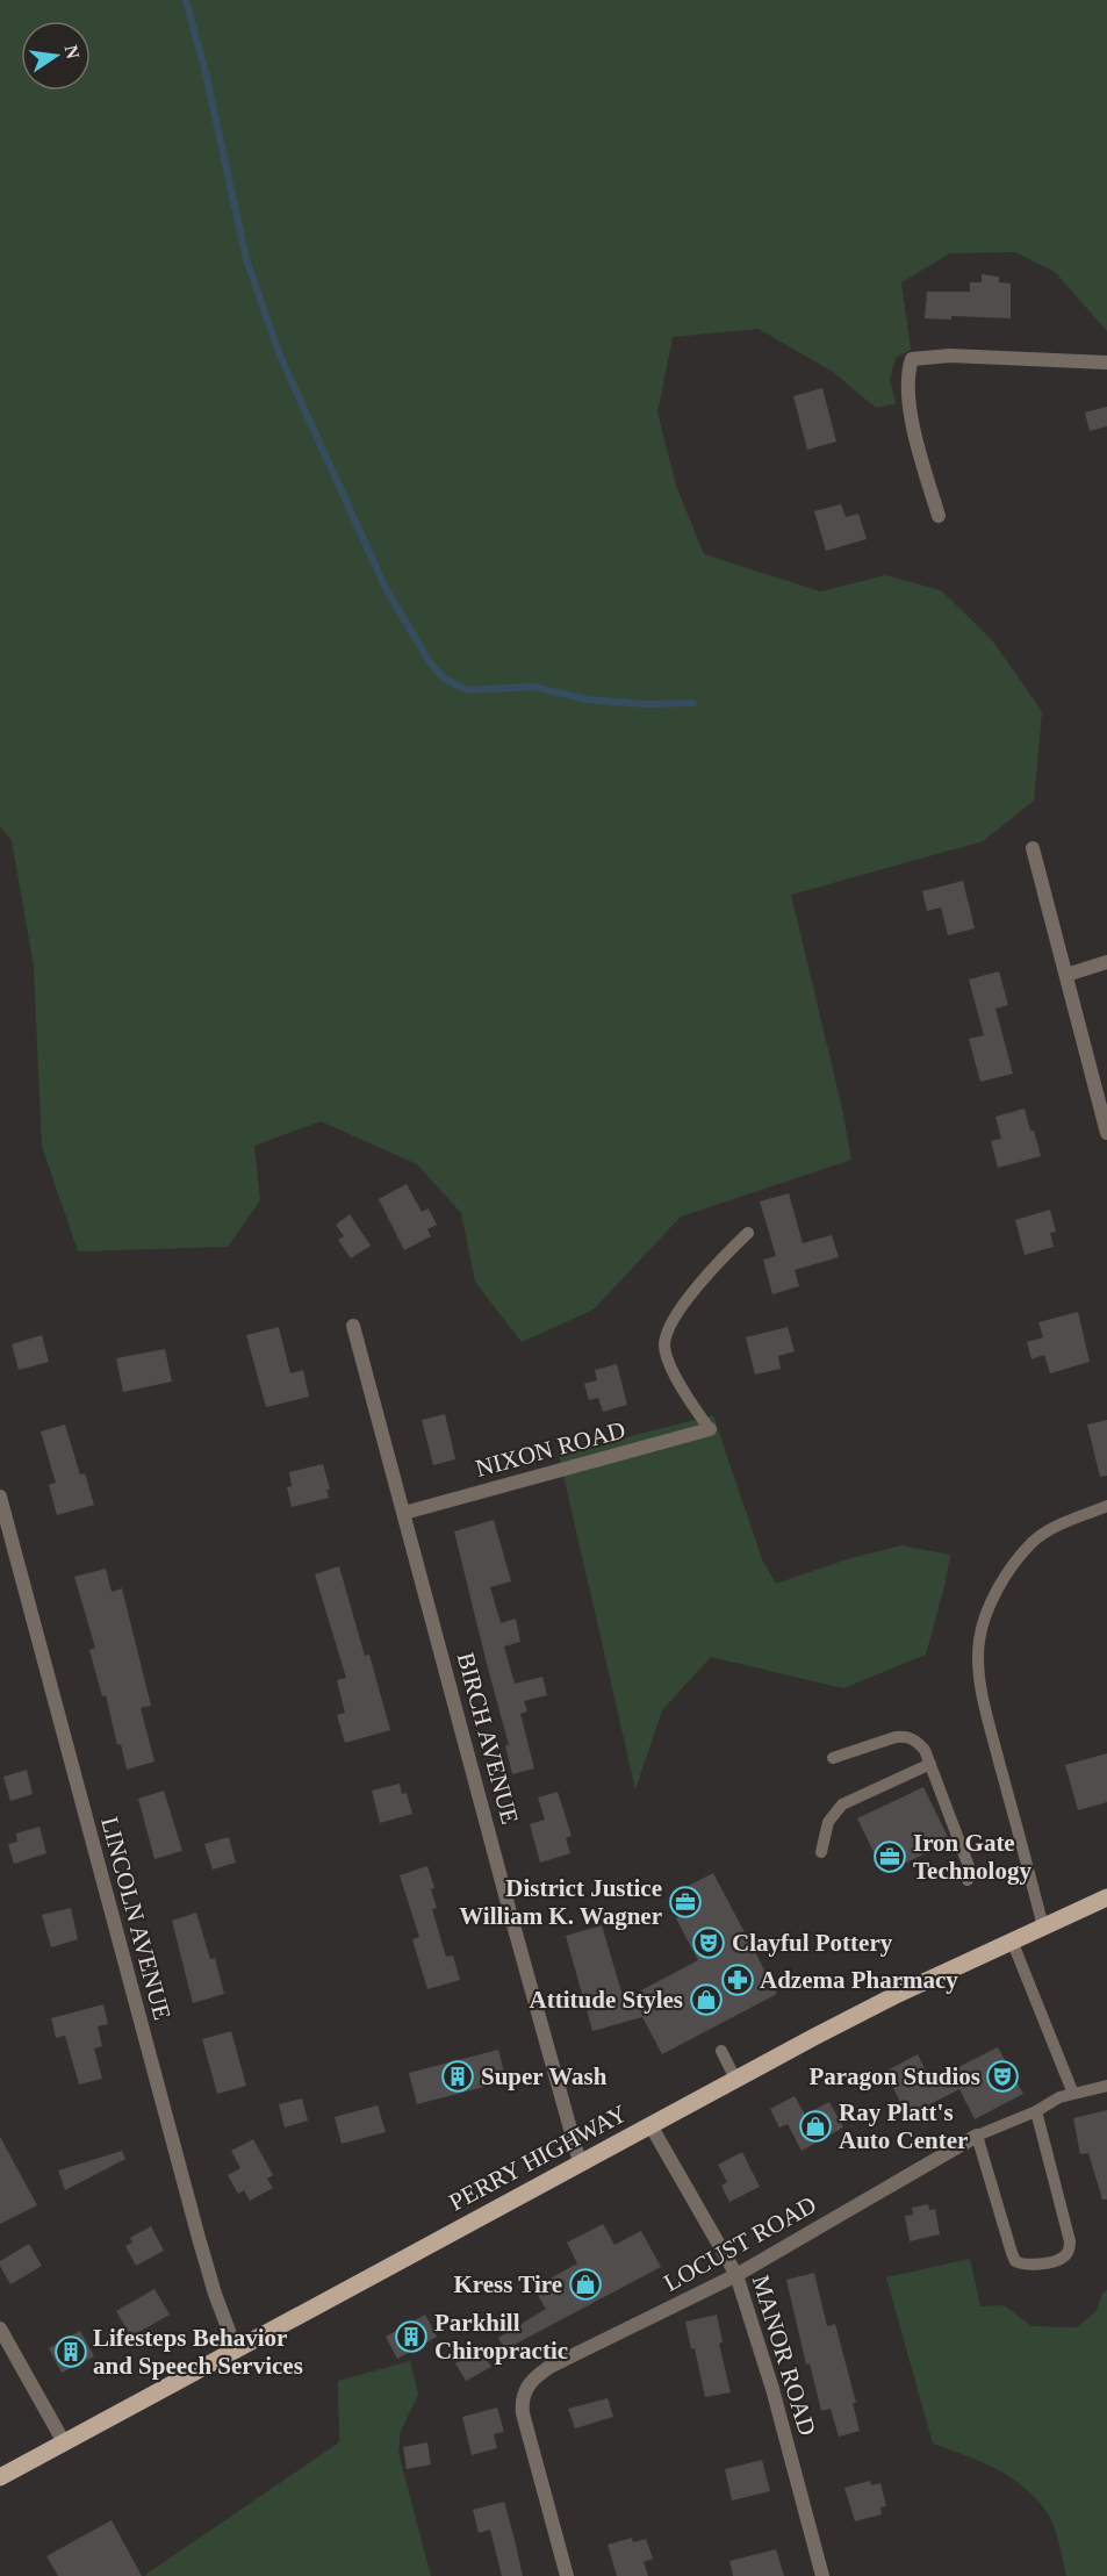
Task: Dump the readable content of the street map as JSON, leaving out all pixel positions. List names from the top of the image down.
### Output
{
  "streets": {
    "main road": ["PERRY HIGHWAY"],
    "street": [
      "NIXON ROAD",
      "BIRCH AVENUE",
      "LINCOLN AVENUE",
      "LOCUST ROAD",
      "MANOR ROAD"
    ]
  },
  "crossings": [
    ["NIXON ROAD", "BIRCH AVENUE"],
    ["BIRCH AVENUE", "PERRY HIGHWAY"],
    ["LINCOLN AVENUE", "PERRY HIGHWAY"],
    ["PERRY HIGHWAY", "MANOR ROAD"],
    ["LOCUST ROAD", "MANOR ROAD"]
  ],
  "places": {
    "office": ["Iron Gate Technology", "District Justice William K. Wagner"],
    "theatre": ["Clayful Pottery", "Paragon Studios"],
    "pharmacy": ["Adzema Pharmacy"],
    "shop": ["Attitude Styles", "Ray Platt's Auto Center", "Kress Tire"],
    "building": ["Super Wash", "Parkhill Chiropractic", "Lifesteps Behavior and Speech Services"]
  },
  "north": "right"
}
